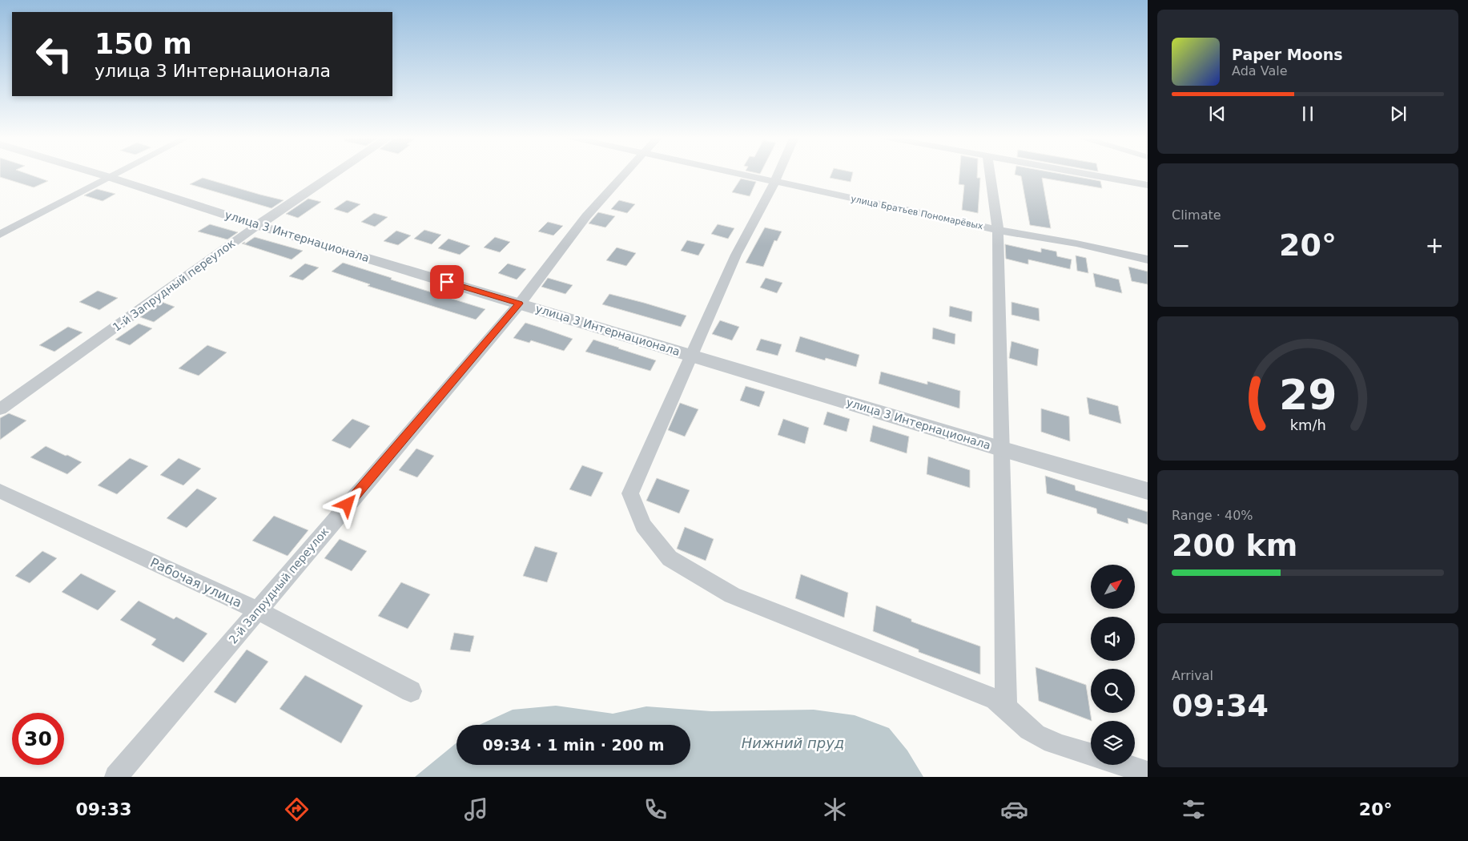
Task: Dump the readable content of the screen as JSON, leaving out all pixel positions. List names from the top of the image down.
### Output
{
  "streets": {
    "street": [
      "улица Братьев Пономарёвых",
      "улица 3 Интернационала",
      "1-й Запрудный переулок",
      "Рабочая улица",
      "2-й Запрудный переулок"
    ]
  },
  "crossings": [
    ["улица 3 Интернационала", "1-й Запрудный переулок"],
    ["улица 3 Интернационала", "2-й Запрудный переулок"],
    ["Рабочая улица", "2-й Запрудный переулок"]
  ],
  "water": ["Нижний пруд"],
  "north": "top right",
  "page": {
    "turn": ["150 m", "улица 3 Интернационала"],
    "song": ["Paper Moons", "Ada Vale"],
    "tile": [
      "Climate",
      ["Range · 40%", "200 km"],
      ["Arrival", "09:34"]
    ],
    "heat": ["−", "20°", "+"],
    "limit": "30",
    "trip": "09:34 · 1 min · 200 m",
    "tabs": ["09:33", "20°"],
    "gauge": ["29", "km/h"]
  }
}
